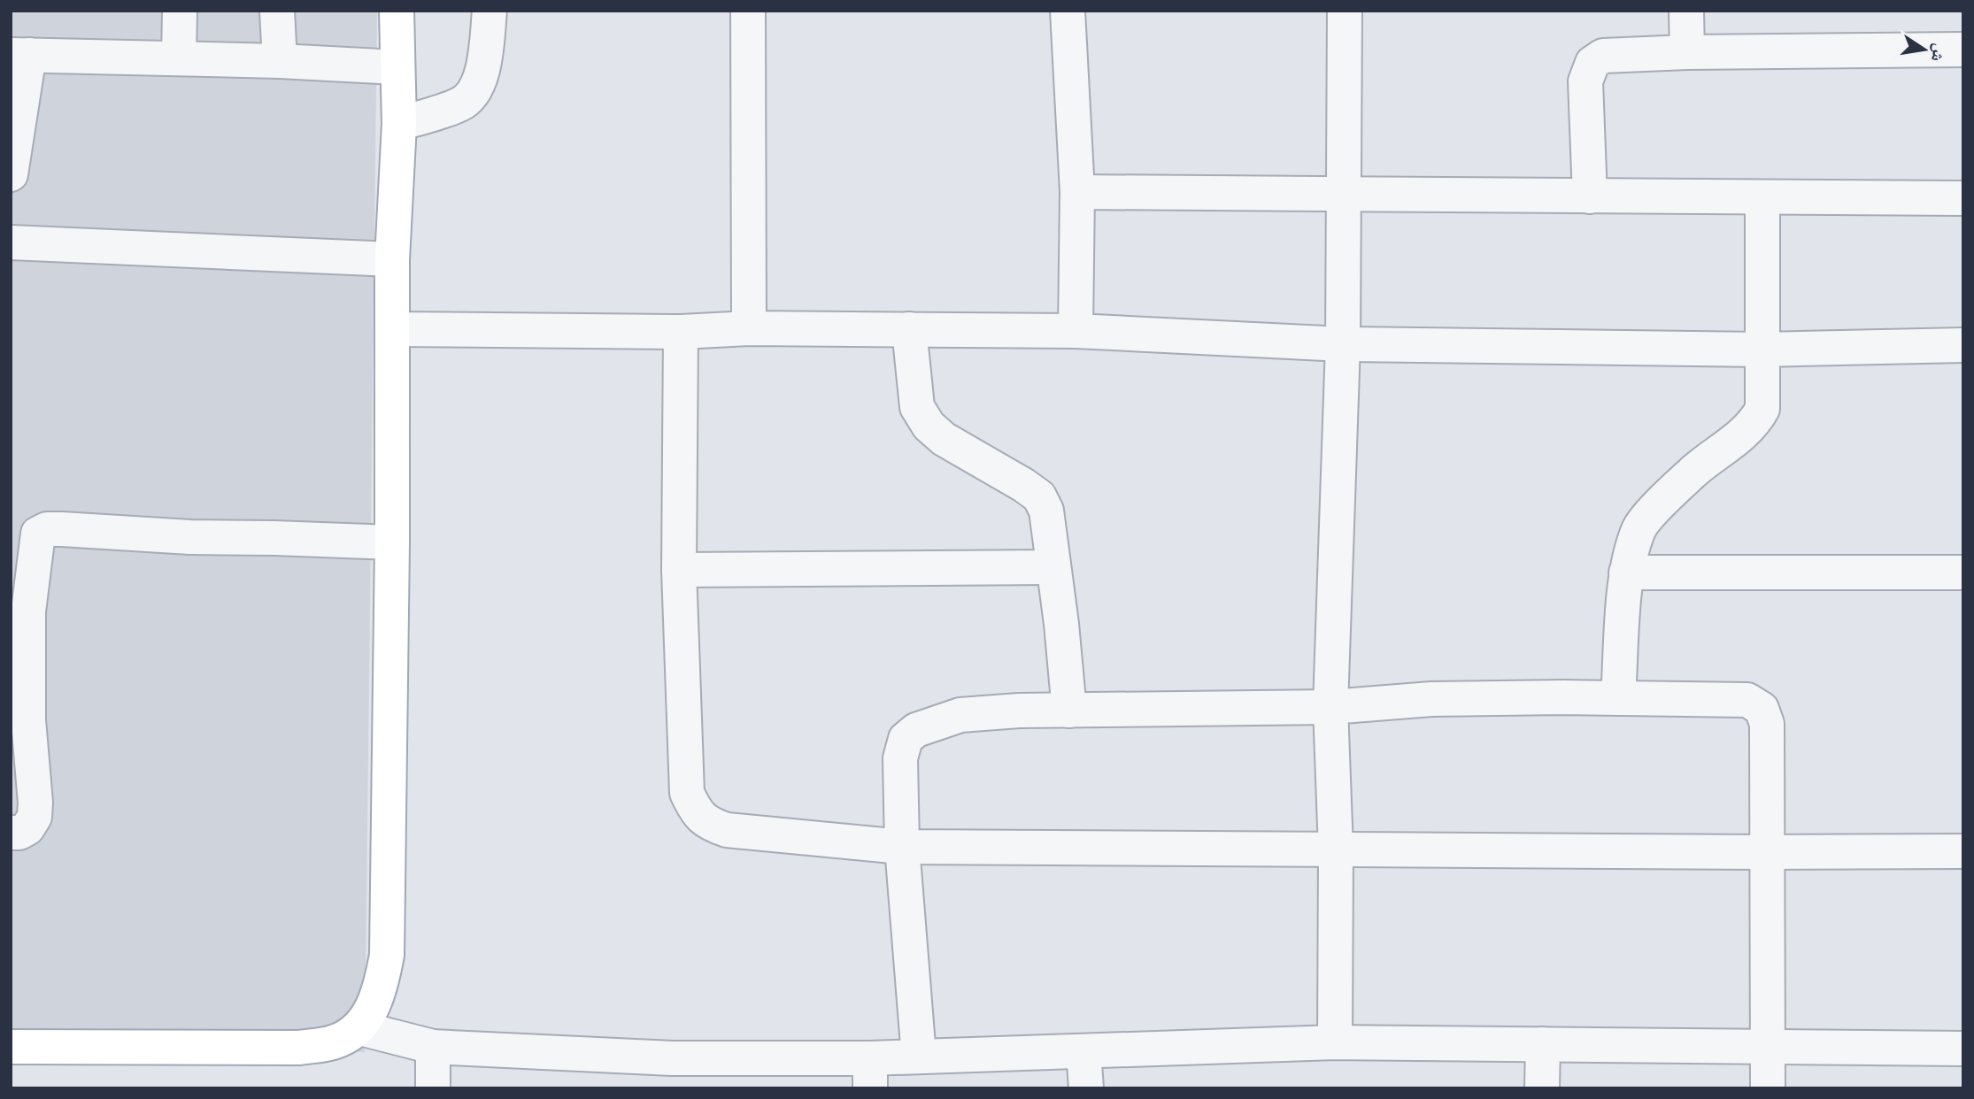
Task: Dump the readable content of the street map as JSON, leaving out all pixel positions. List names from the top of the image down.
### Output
{
  "north": "right"
}
